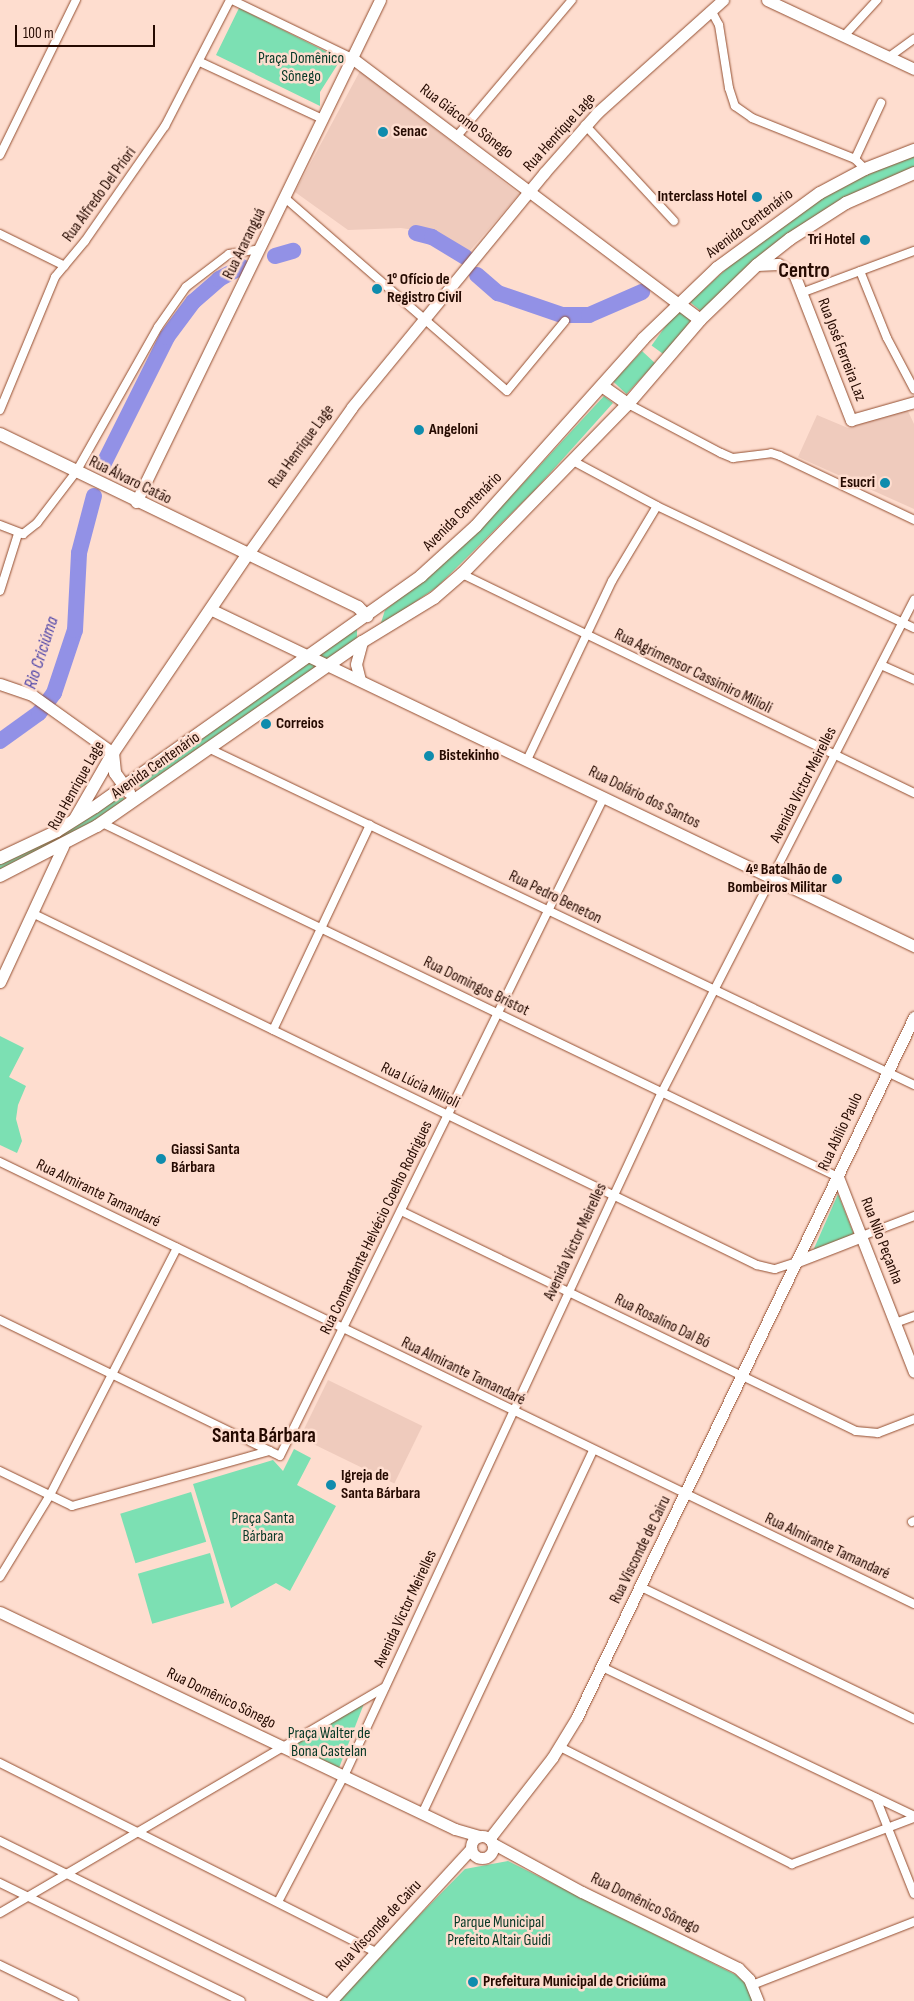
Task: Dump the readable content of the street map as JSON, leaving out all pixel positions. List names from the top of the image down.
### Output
{
  "streets": {
    "main road": ["Rua Henrique Lage", "Avenida Centenário", "Rua Álvaro Catão"],
    "street": [
      "Rua Giácomo Sônego",
      "Rua Alfredo Del Priori",
      "Rua Araranguá",
      "Rua José Ferreira Laz",
      "Rua Agrimensor Cassimiro Milioli",
      "Avenida Victor Meirelles",
      "Rua Dolário dos Santos",
      "Rua Pedro Beneton",
      "Rua Domingos Bristot",
      "Rua Lúcia Milioli",
      "Rua Abílio Paulo",
      "Rua Almirante Tamandaré",
      "Rua Comandante Helvécio Coelho Rodrigues",
      "Rua Nilo Peçanha",
      "Rua Rosalino Dal Bó",
      "Rua Visconde de Cairu",
      "Rua Domênico Sônego"
    ]
  },
  "crossings": [
    ["Rua Giácomo Sônego", "Rua Henrique Lage"],
    ["Rua Giácomo Sônego", "Avenida Centenário"],
    ["Rua Giácomo Sônego", "Rua Araranguá"],
    ["Rua Henrique Lage", "Avenida Centenário"],
    ["Rua Henrique Lage", "Rua Álvaro Catão"],
    ["Rua Henrique Lage", "Rua Dolário dos Santos"],
    ["Rua Henrique Lage", "Rua Lúcia Milioli"],
    ["Avenida Centenário", "Rua José Ferreira Laz"],
    ["Avenida Centenário", "Rua Álvaro Catão"],
    ["Avenida Centenário", "Rua Agrimensor Cassimiro Milioli"],
    ["Avenida Centenário", "Rua Dolário dos Santos"],
    ["Avenida Centenário", "Rua Pedro Beneton"],
    ["Avenida Centenário", "Rua Domingos Bristot"],
    ["Rua Araranguá", "Rua Álvaro Catão"],
    ["Rua Agrimensor Cassimiro Milioli", "Avenida Victor Meirelles"],
    ["Avenida Victor Meirelles", "Rua Dolário dos Santos"],
    ["Avenida Victor Meirelles", "Rua Pedro Beneton"],
    ["Avenida Victor Meirelles", "Rua Domingos Bristot"],
    ["Avenida Victor Meirelles", "Rua Lúcia Milioli"],
    ["Avenida Victor Meirelles", "Rua Almirante Tamandaré"],
    ["Avenida Victor Meirelles", "Rua Rosalino Dal Bó"],
    ["Avenida Victor Meirelles", "Rua Domênico Sônego"],
    ["Rua Dolário dos Santos", "Rua Comandante Helvécio Coelho Rodrigues"],
    ["Rua Pedro Beneton", "Rua Abílio Paulo"],
    ["Rua Pedro Beneton", "Rua Comandante Helvécio Coelho Rodrigues"],
    ["Rua Domingos Bristot", "Rua Abílio Paulo"],
    ["Rua Domingos Bristot", "Rua Comandante Helvécio Coelho Rodrigues"],
    ["Rua Domingos Bristot", "Rua Nilo Peçanha"],
    ["Rua Lúcia Milioli", "Rua Abílio Paulo"],
    ["Rua Lúcia Milioli", "Rua Comandante Helvécio Coelho Rodrigues"],
    ["Rua Lúcia Milioli", "Rua Visconde de Cairu"],
    ["Rua Abílio Paulo", "Rua Nilo Peçanha"],
    ["Rua Abílio Paulo", "Rua Visconde de Cairu"],
    ["Rua Almirante Tamandaré", "Rua Comandante Helvécio Coelho Rodrigues"],
    ["Rua Almirante Tamandaré", "Rua Visconde de Cairu"],
    ["Rua Comandante Helvécio Coelho Rodrigues", "Rua Rosalino Dal Bó"],
    ["Rua Rosalino Dal Bó", "Rua Visconde de Cairu"],
    ["Rua Visconde de Cairu", "Rua Domênico Sônego"]
  ],
  "districts": ["Centro", "Santa Bárbara"],
  "water": ["Rio Criciúma"],
  "parks": [
    "Praça Domênico Sônego",
    "Praça Santa Bárbara",
    "Praça Walter de Bona Castelan",
    "Parque Municipal Prefeito Altair Guidi"
  ],
  "places": [
    "Senac",
    "Interclass Hotel",
    "Tri Hotel",
    "1° Ofício de Registro Civil",
    "Angeloni",
    "Esucri",
    "Correios",
    "Bistekinho",
    "4º Batalhão de Bombeiros Militar",
    "Giassi Santa Bárbara",
    "Igreja de Santa Bárbara",
    "Prefeitura Municipal de Criciúma"
  ],
  "scale_bar": "100 m"
}
